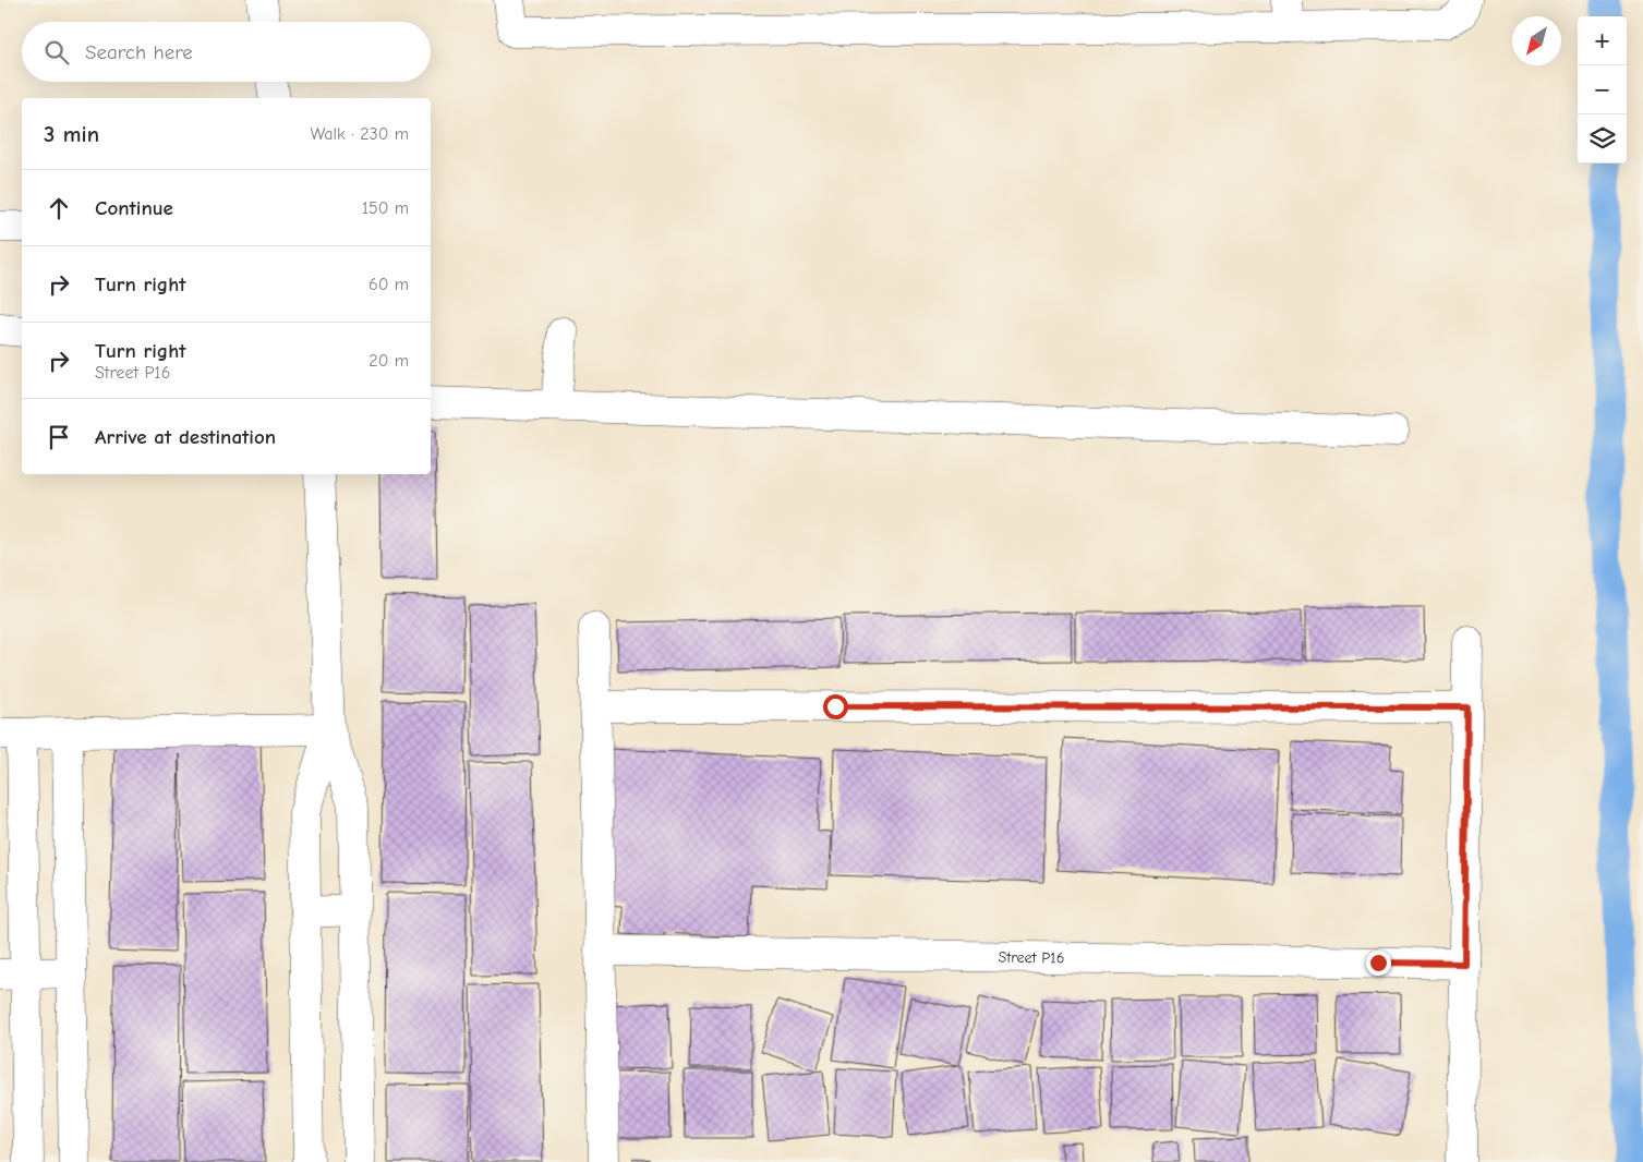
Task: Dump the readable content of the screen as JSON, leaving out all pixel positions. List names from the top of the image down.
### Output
{
  "streets": {
    "street": ["Street P16"]
  },
  "north": "bottom left",
  "page": {
    "map_buttons": ["+", "−"],
    "search": "Search here",
    "heading": ["3 min", "Walk · 230 m"],
    "list": [
      ["Continue", "150 m"],
      ["Turn right", "60 m"],
      ["Turn right", "Street P16", "20 m"],
      "Arrive at destination"
    ]
  }
}
